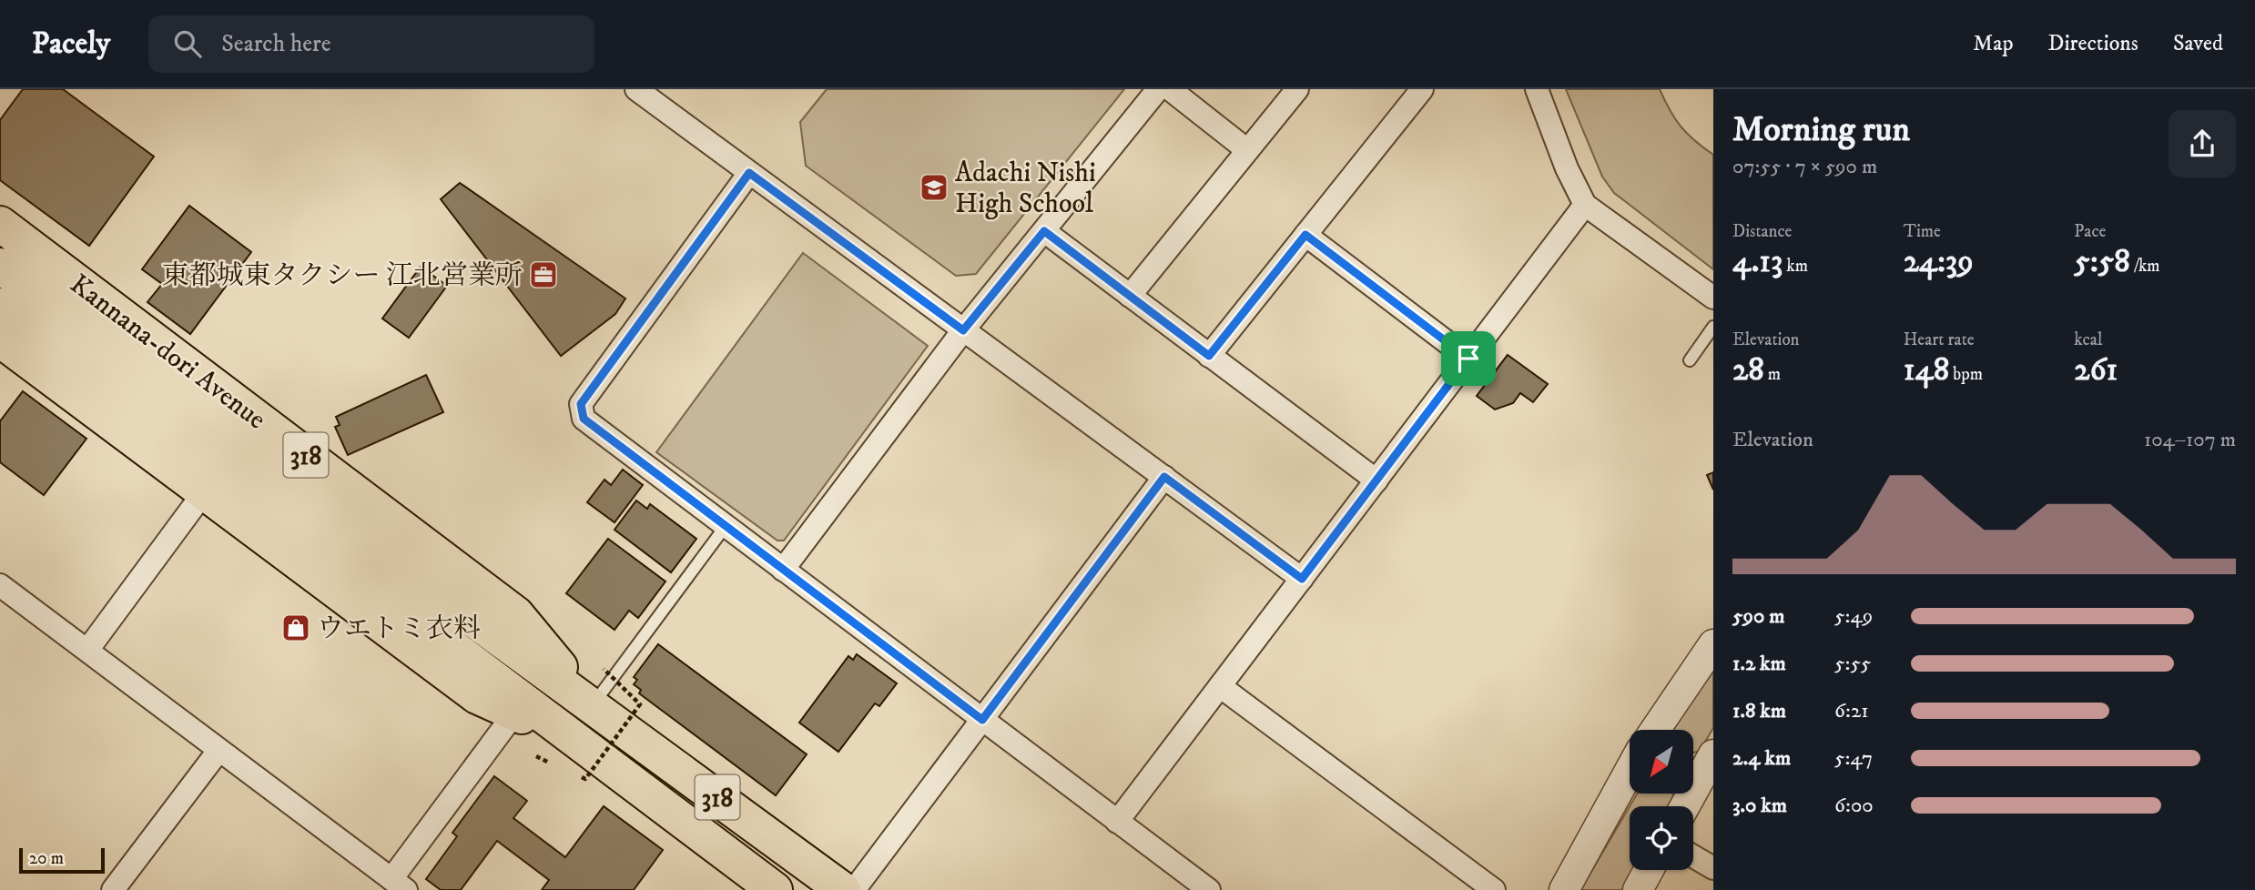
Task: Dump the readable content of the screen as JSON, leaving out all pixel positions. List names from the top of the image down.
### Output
{
  "streets": {
    "main road": ["Kannana-dori Avenue", "318"]
  },
  "places": {
    "school or university": ["Adachi Nishi High School"],
    "office": ["東都城東タクシー 江北営業所"],
    "shop": ["ウエトミ衣料"]
  },
  "scale_bar": "20 m",
  "north": "bottom left",
  "page": {
    "header": "Pacely",
    "search": "Search here",
    "nav": ["Map", "Directions", "Saved"],
    "heading": ["Morning run", "07:55 · 7 × 590 m"],
    "stats": [
      ["Distance", "4.13 km"],
      ["Time", "24:39"],
      ["Pace", "5:58 /km"],
      ["Elevation", "28 m"],
      ["Heart rate", "148 bpm"],
      ["kcal", "261"]
    ],
    "chart": ["Elevation", "104–107 m"],
    "list": [
      {
        "name": "590 m",
        "note": "5:49"
      },
      {
        "name": "1.2 km",
        "note": "5:55"
      },
      {
        "name": "1.8 km",
        "note": "6:21"
      },
      {
        "name": "2.4 km",
        "note": "5:47"
      },
      {
        "name": "3.0 km",
        "note": "6:00"
      }
    ],
    "scale": "20 m"
  }
}
